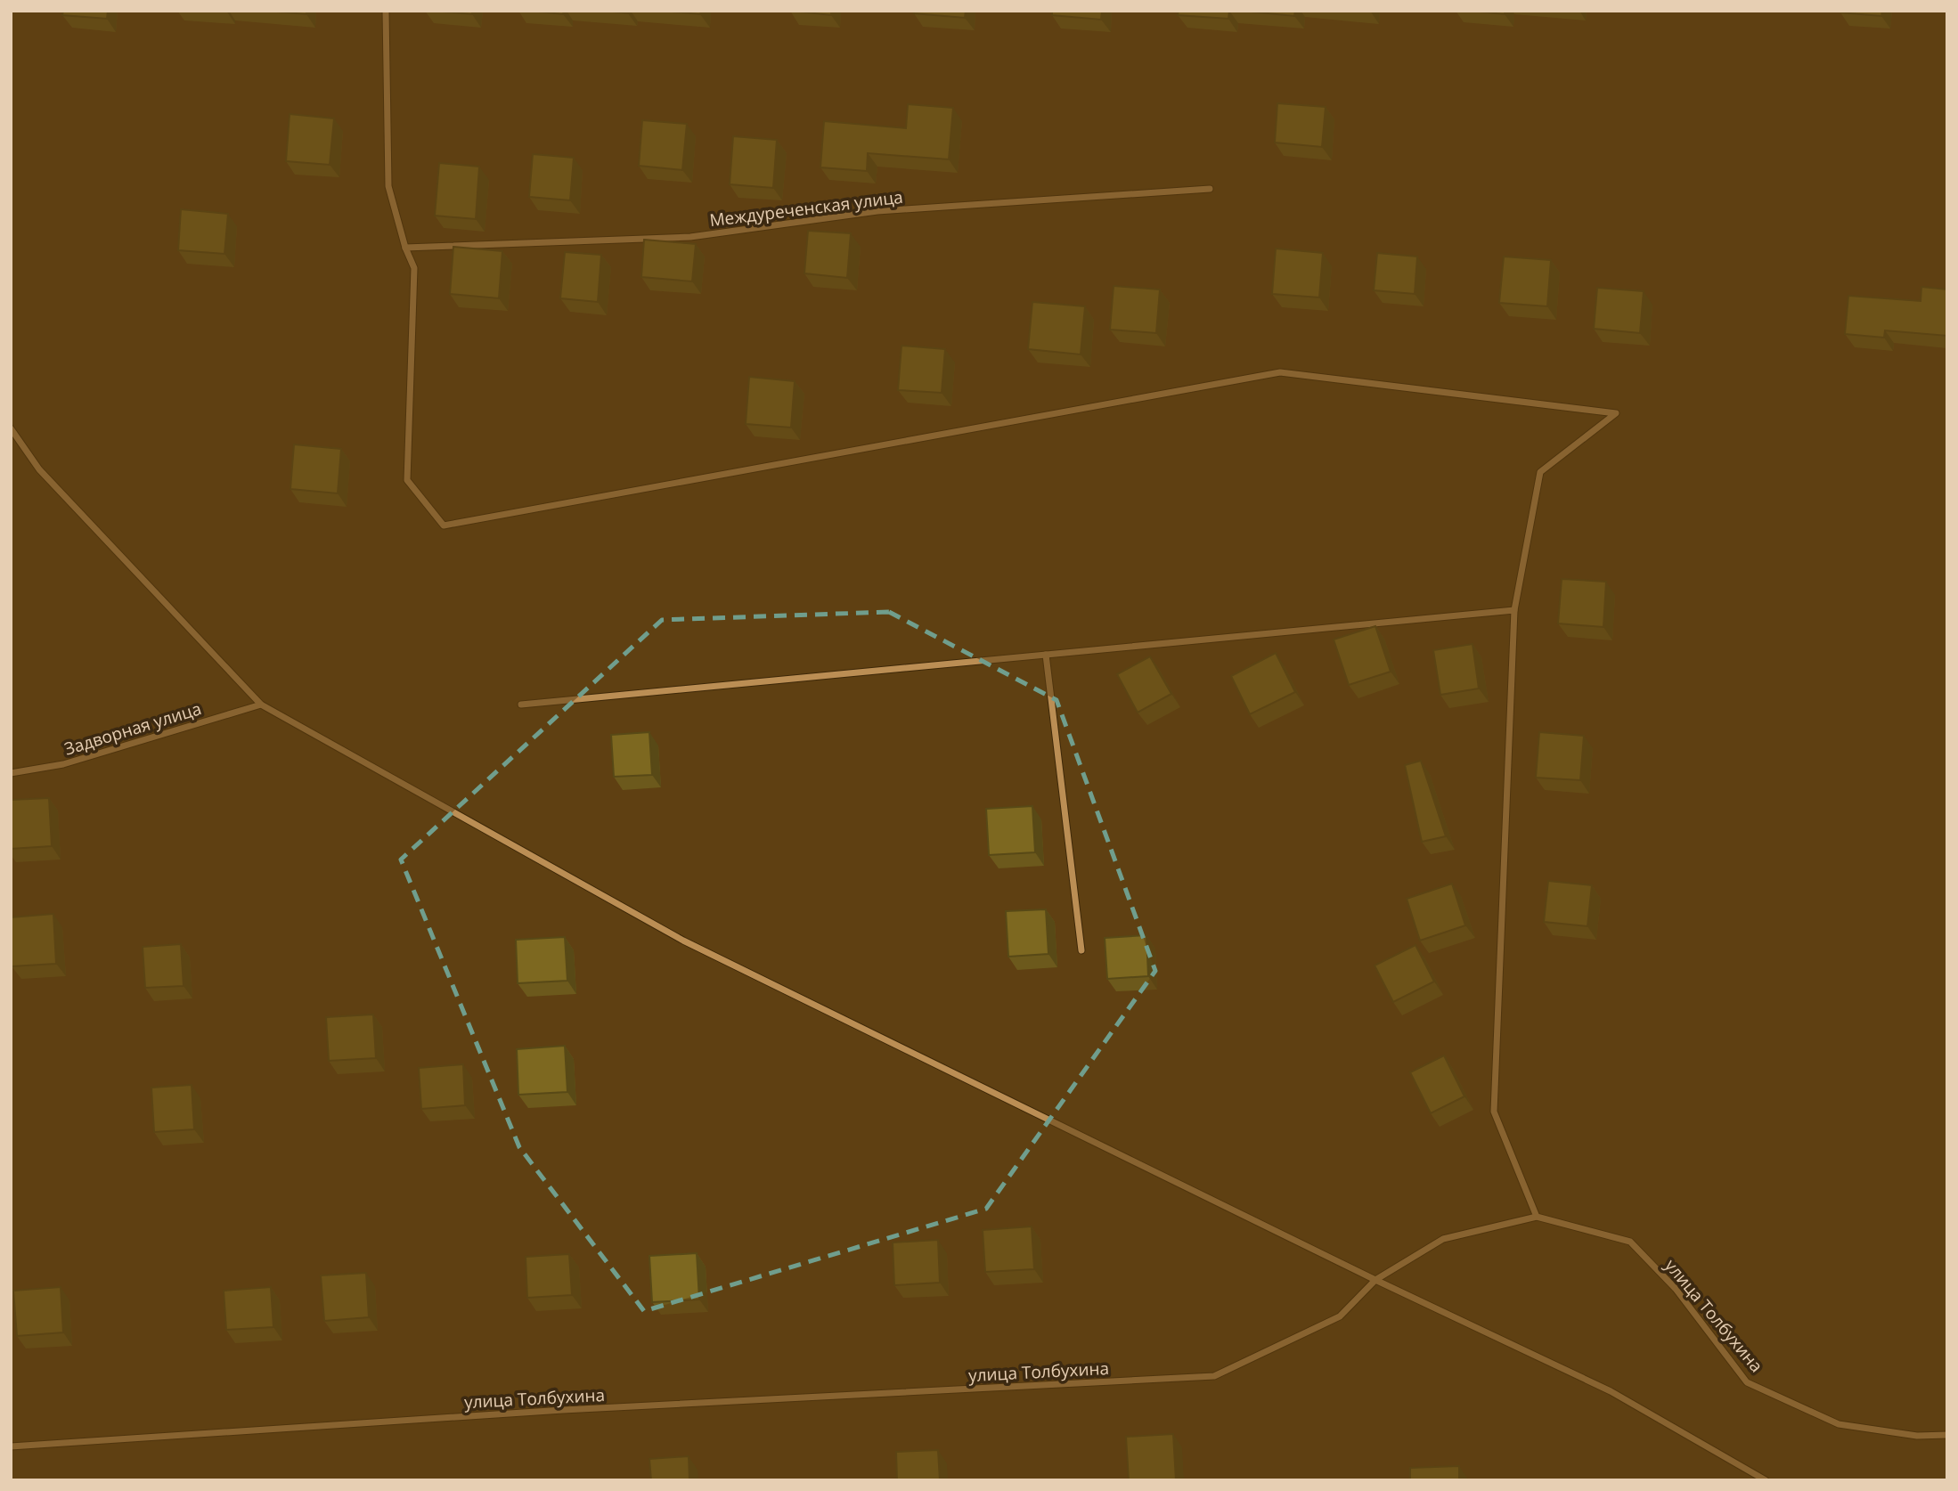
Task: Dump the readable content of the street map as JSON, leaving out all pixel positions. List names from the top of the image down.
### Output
{
  "streets": {
    "street": ["Междуреченская улица", "Задворная улица", "улица Толбухина"]
  }
}
